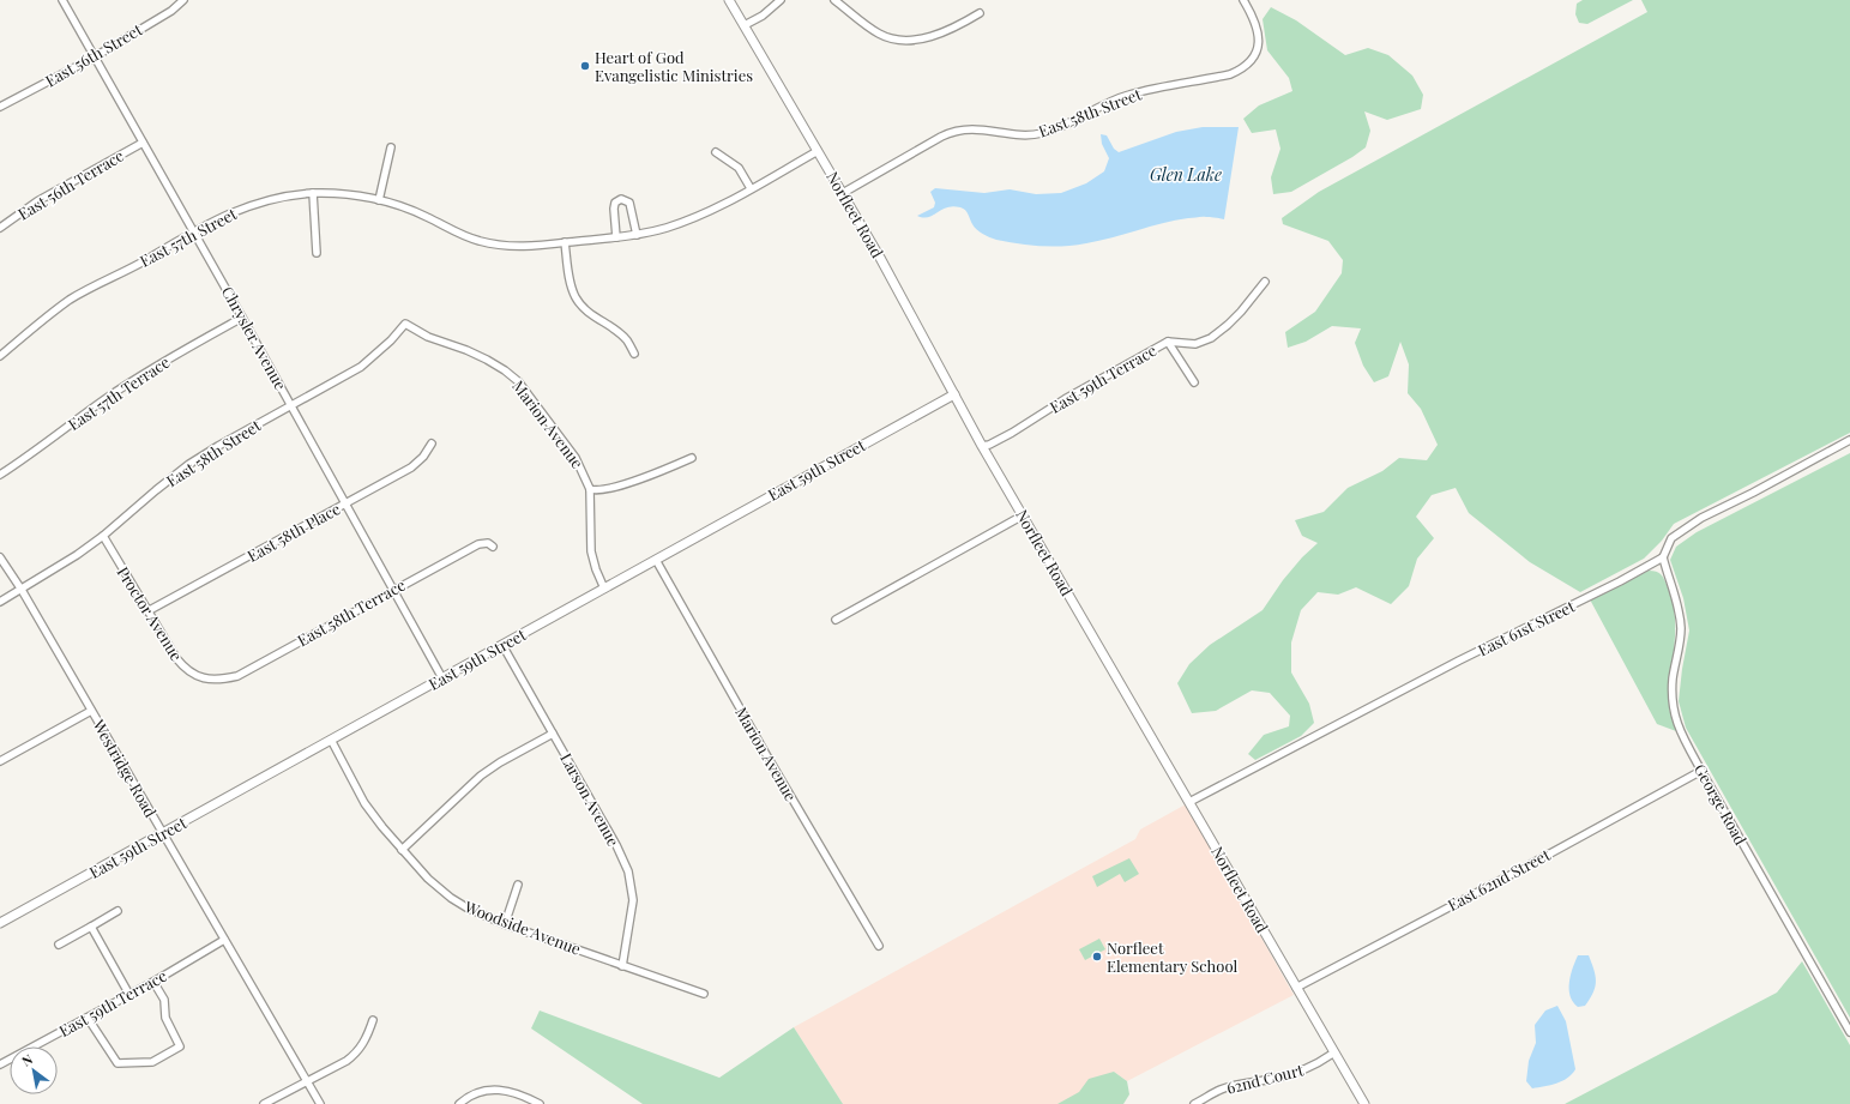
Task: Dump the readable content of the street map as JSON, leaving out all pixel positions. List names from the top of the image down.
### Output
{
  "streets": {
    "street": [
      "East 56th Street",
      "East 58th Street",
      "East 56th Terrace",
      "Norfleet Road",
      "East 57th Street",
      "Chrysler Avenue",
      "East 59th Terrace",
      "East 57th Terrace",
      "Marion Avenue",
      "East 59th Street",
      "East 58th Place",
      "East 58th Terrace",
      "Proctor Avenue",
      "East 61st Street",
      "Westridge Road",
      "Larson Avenue",
      "George Road",
      "East 62nd Street",
      "Woodside Avenue",
      "62nd Court"
    ]
  },
  "crossings": [
    ["East 56th Street", "Chrysler Avenue"],
    ["East 58th Street", "Norfleet Road"],
    ["East 58th Street", "Chrysler Avenue"],
    ["East 58th Street", "Marion Avenue"],
    ["East 58th Street", "Proctor Avenue"],
    ["East 58th Street", "Westridge Road"],
    ["East 56th Terrace", "Chrysler Avenue"],
    ["Norfleet Road", "East 59th Terrace"],
    ["Norfleet Road", "East 59th Street"],
    ["Norfleet Road", "East 61st Street"],
    ["Norfleet Road", "East 62nd Street"],
    ["Norfleet Road", "62nd Court"],
    ["East 57th Street", "Chrysler Avenue"],
    ["Chrysler Avenue", "East 57th Terrace"],
    ["Chrysler Avenue", "East 59th Street"],
    ["Chrysler Avenue", "East 58th Place"],
    ["Chrysler Avenue", "East 58th Terrace"],
    ["East 59th Terrace", "Westridge Road"],
    ["Marion Avenue", "East 59th Street"],
    ["East 59th Street", "Westridge Road"],
    ["East 59th Street", "Larson Avenue"],
    ["East 59th Street", "Woodside Avenue"],
    ["East 58th Place", "Proctor Avenue"],
    ["East 58th Terrace", "Proctor Avenue"],
    ["East 61st Street", "George Road"],
    ["Larson Avenue", "Woodside Avenue"],
    ["George Road", "East 62nd Street"]
  ],
  "water": ["Glen Lake"],
  "places": ["Heart of God Evangelistic Ministries", "Norfleet Elementary School"],
  "north": "top left"
}
